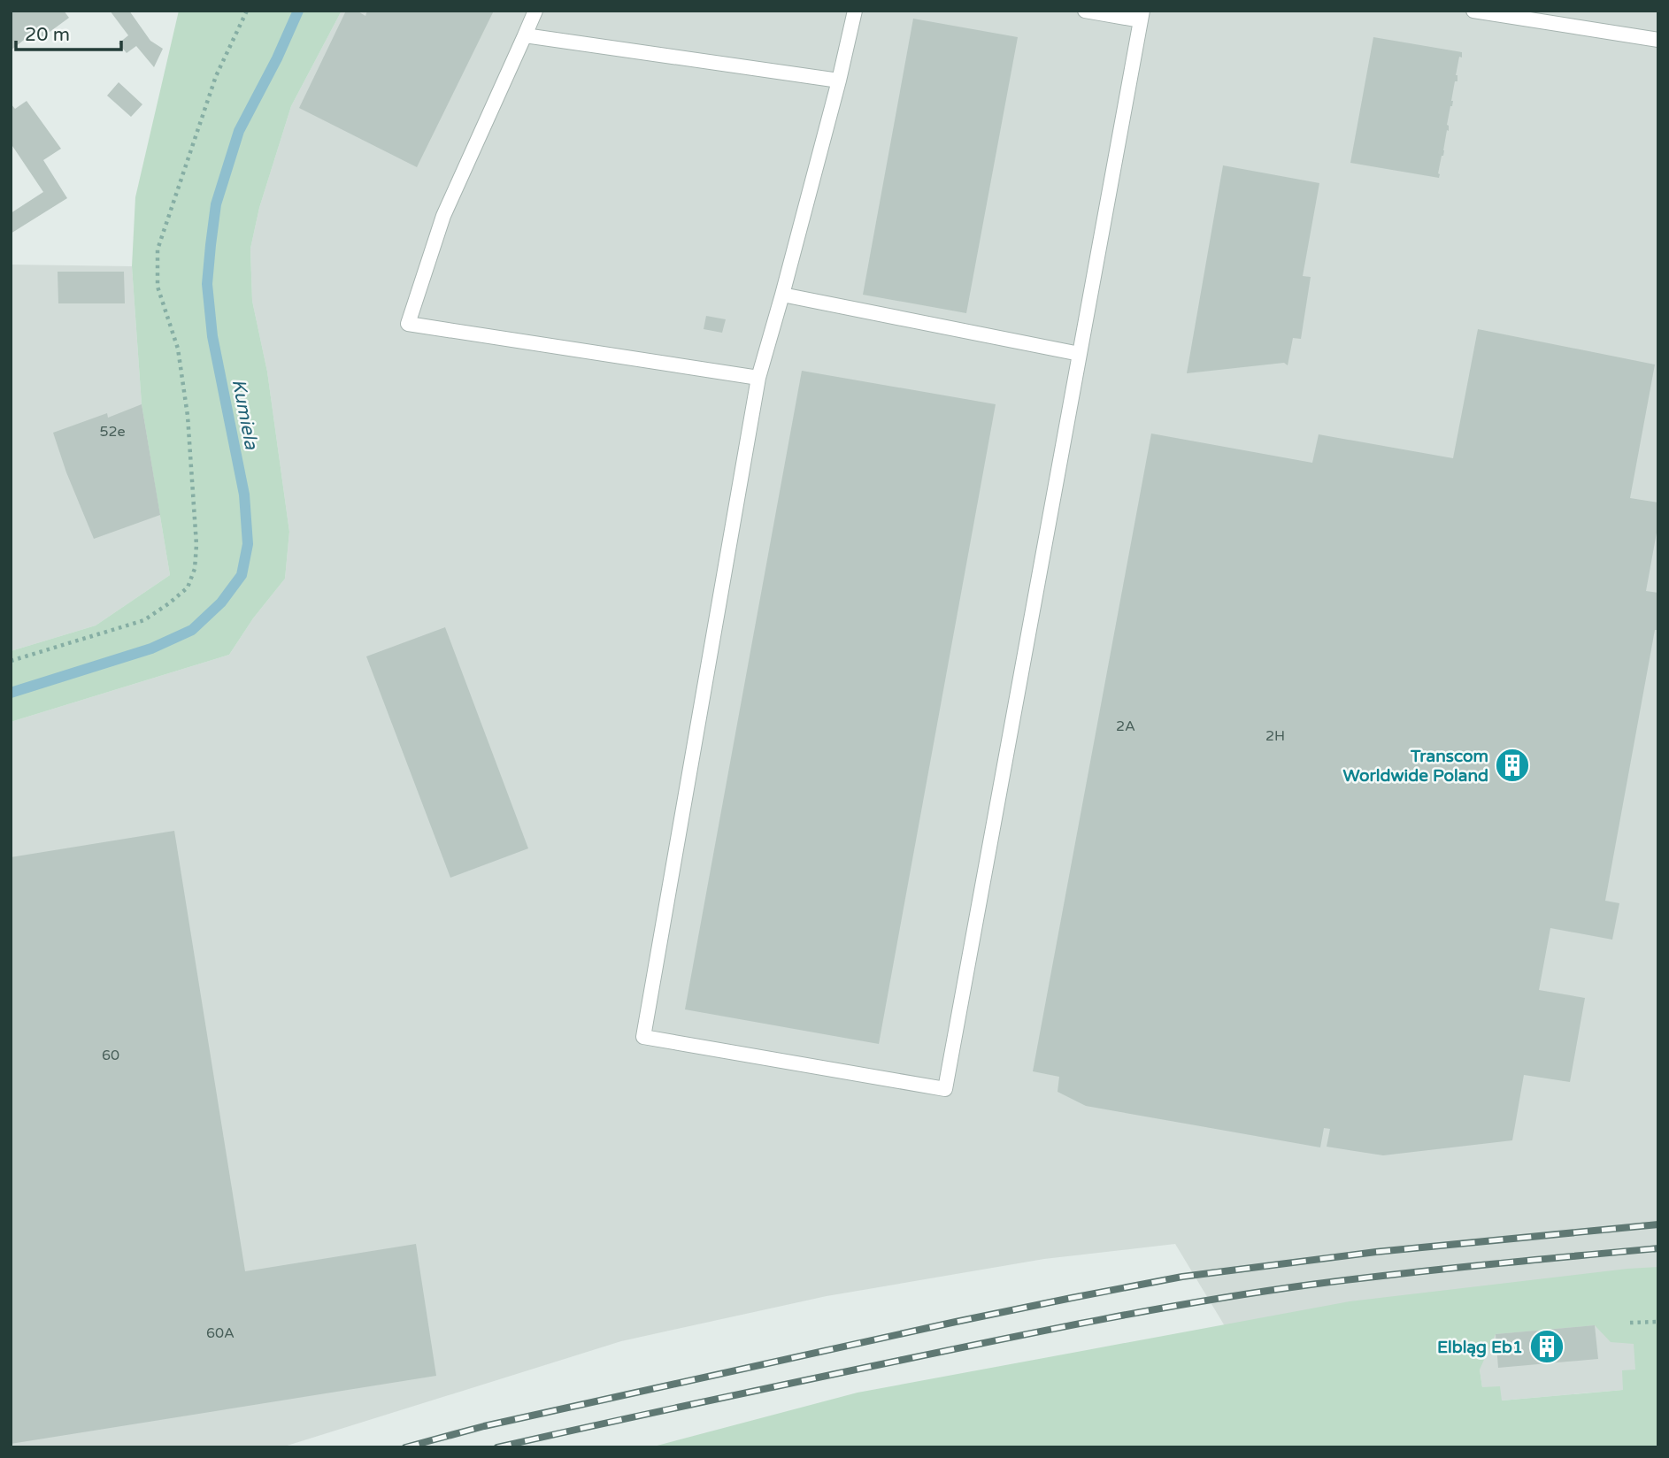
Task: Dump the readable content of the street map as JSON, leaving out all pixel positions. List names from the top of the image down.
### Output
{
  "water": ["Kumiela"],
  "places": {
    "building": ["Transcom Worldwide Poland", "Elbląg Eb1"]
  },
  "house_numbers": [
    "52e",
    "2A",
    "2H",
    "60",
    "60A"
  ],
  "scale_bar": "20 m"
}
